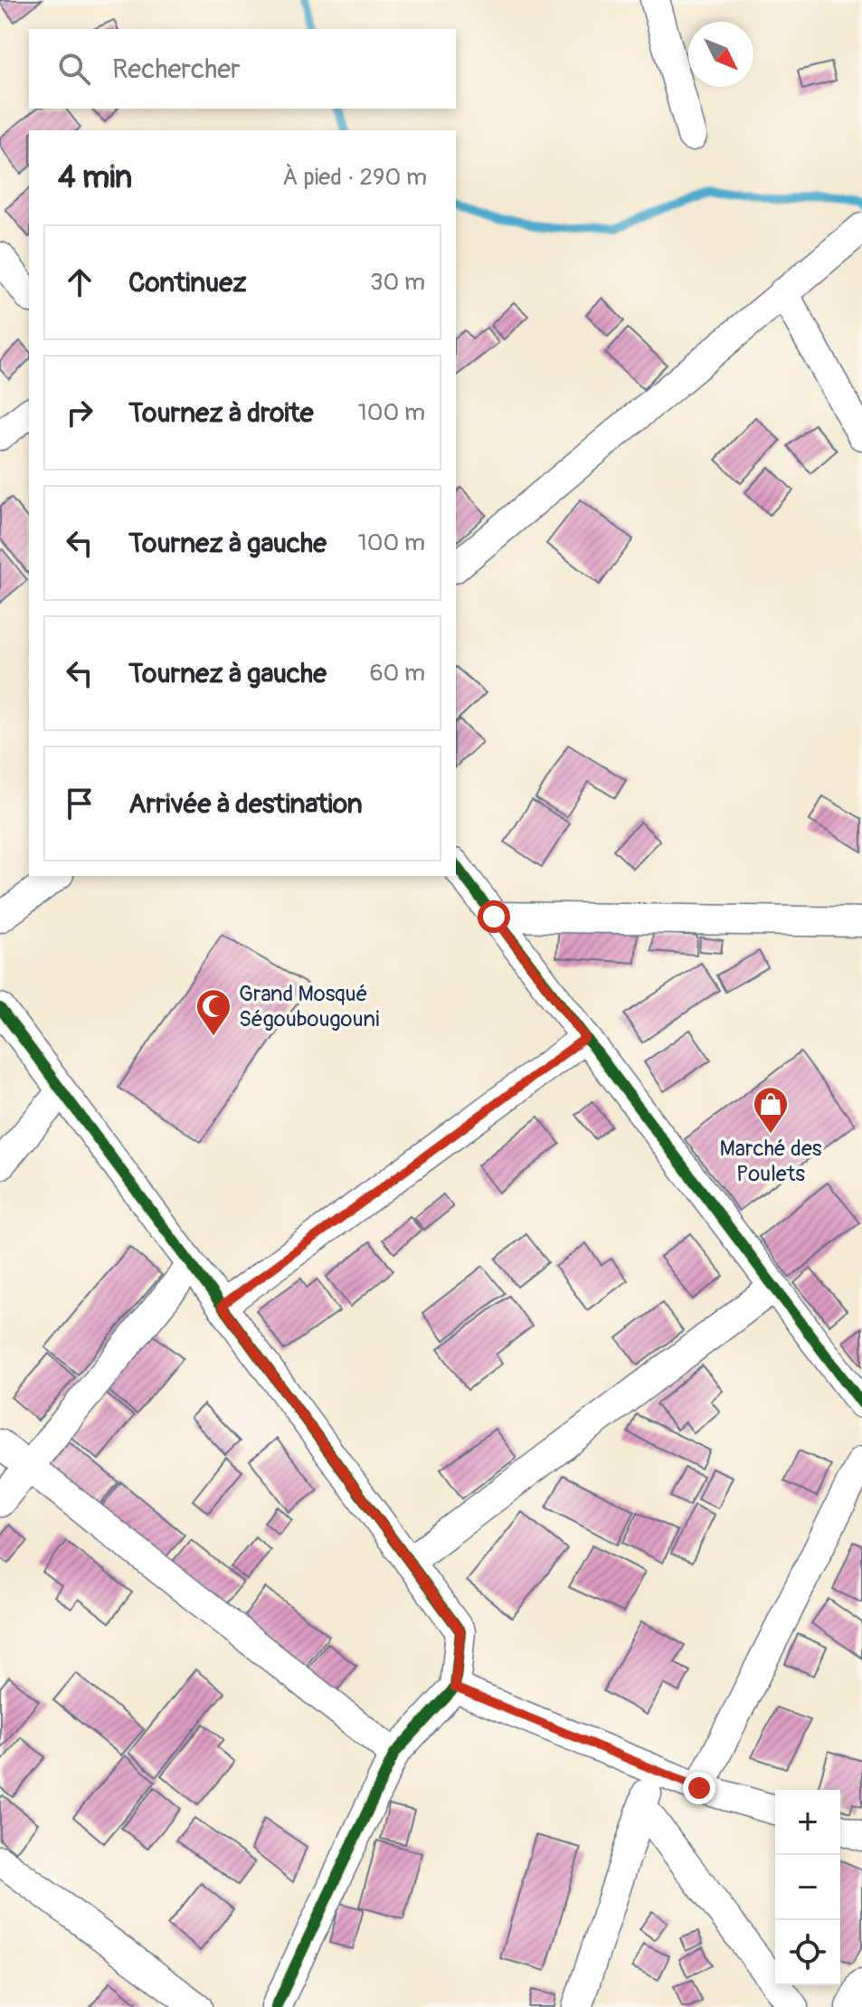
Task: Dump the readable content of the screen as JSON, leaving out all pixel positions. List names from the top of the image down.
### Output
{
  "places": {
    "mosque": ["Grand Mosqué Ségoubougouni"],
    "shop": ["Marché des Poulets"]
  },
  "north": "bottom right",
  "page": {
    "search": "Rechercher",
    "heading": ["4 min", "À pied · 290 m"],
    "list": [
      ["Continuez", "30 m"],
      ["Tournez à droite", "100 m"],
      ["Tournez à gauche", "100 m"],
      ["Tournez à gauche", "60 m"],
      "Arrivée à destination"
    ],
    "map_buttons": ["+", "−"]
  }
}
